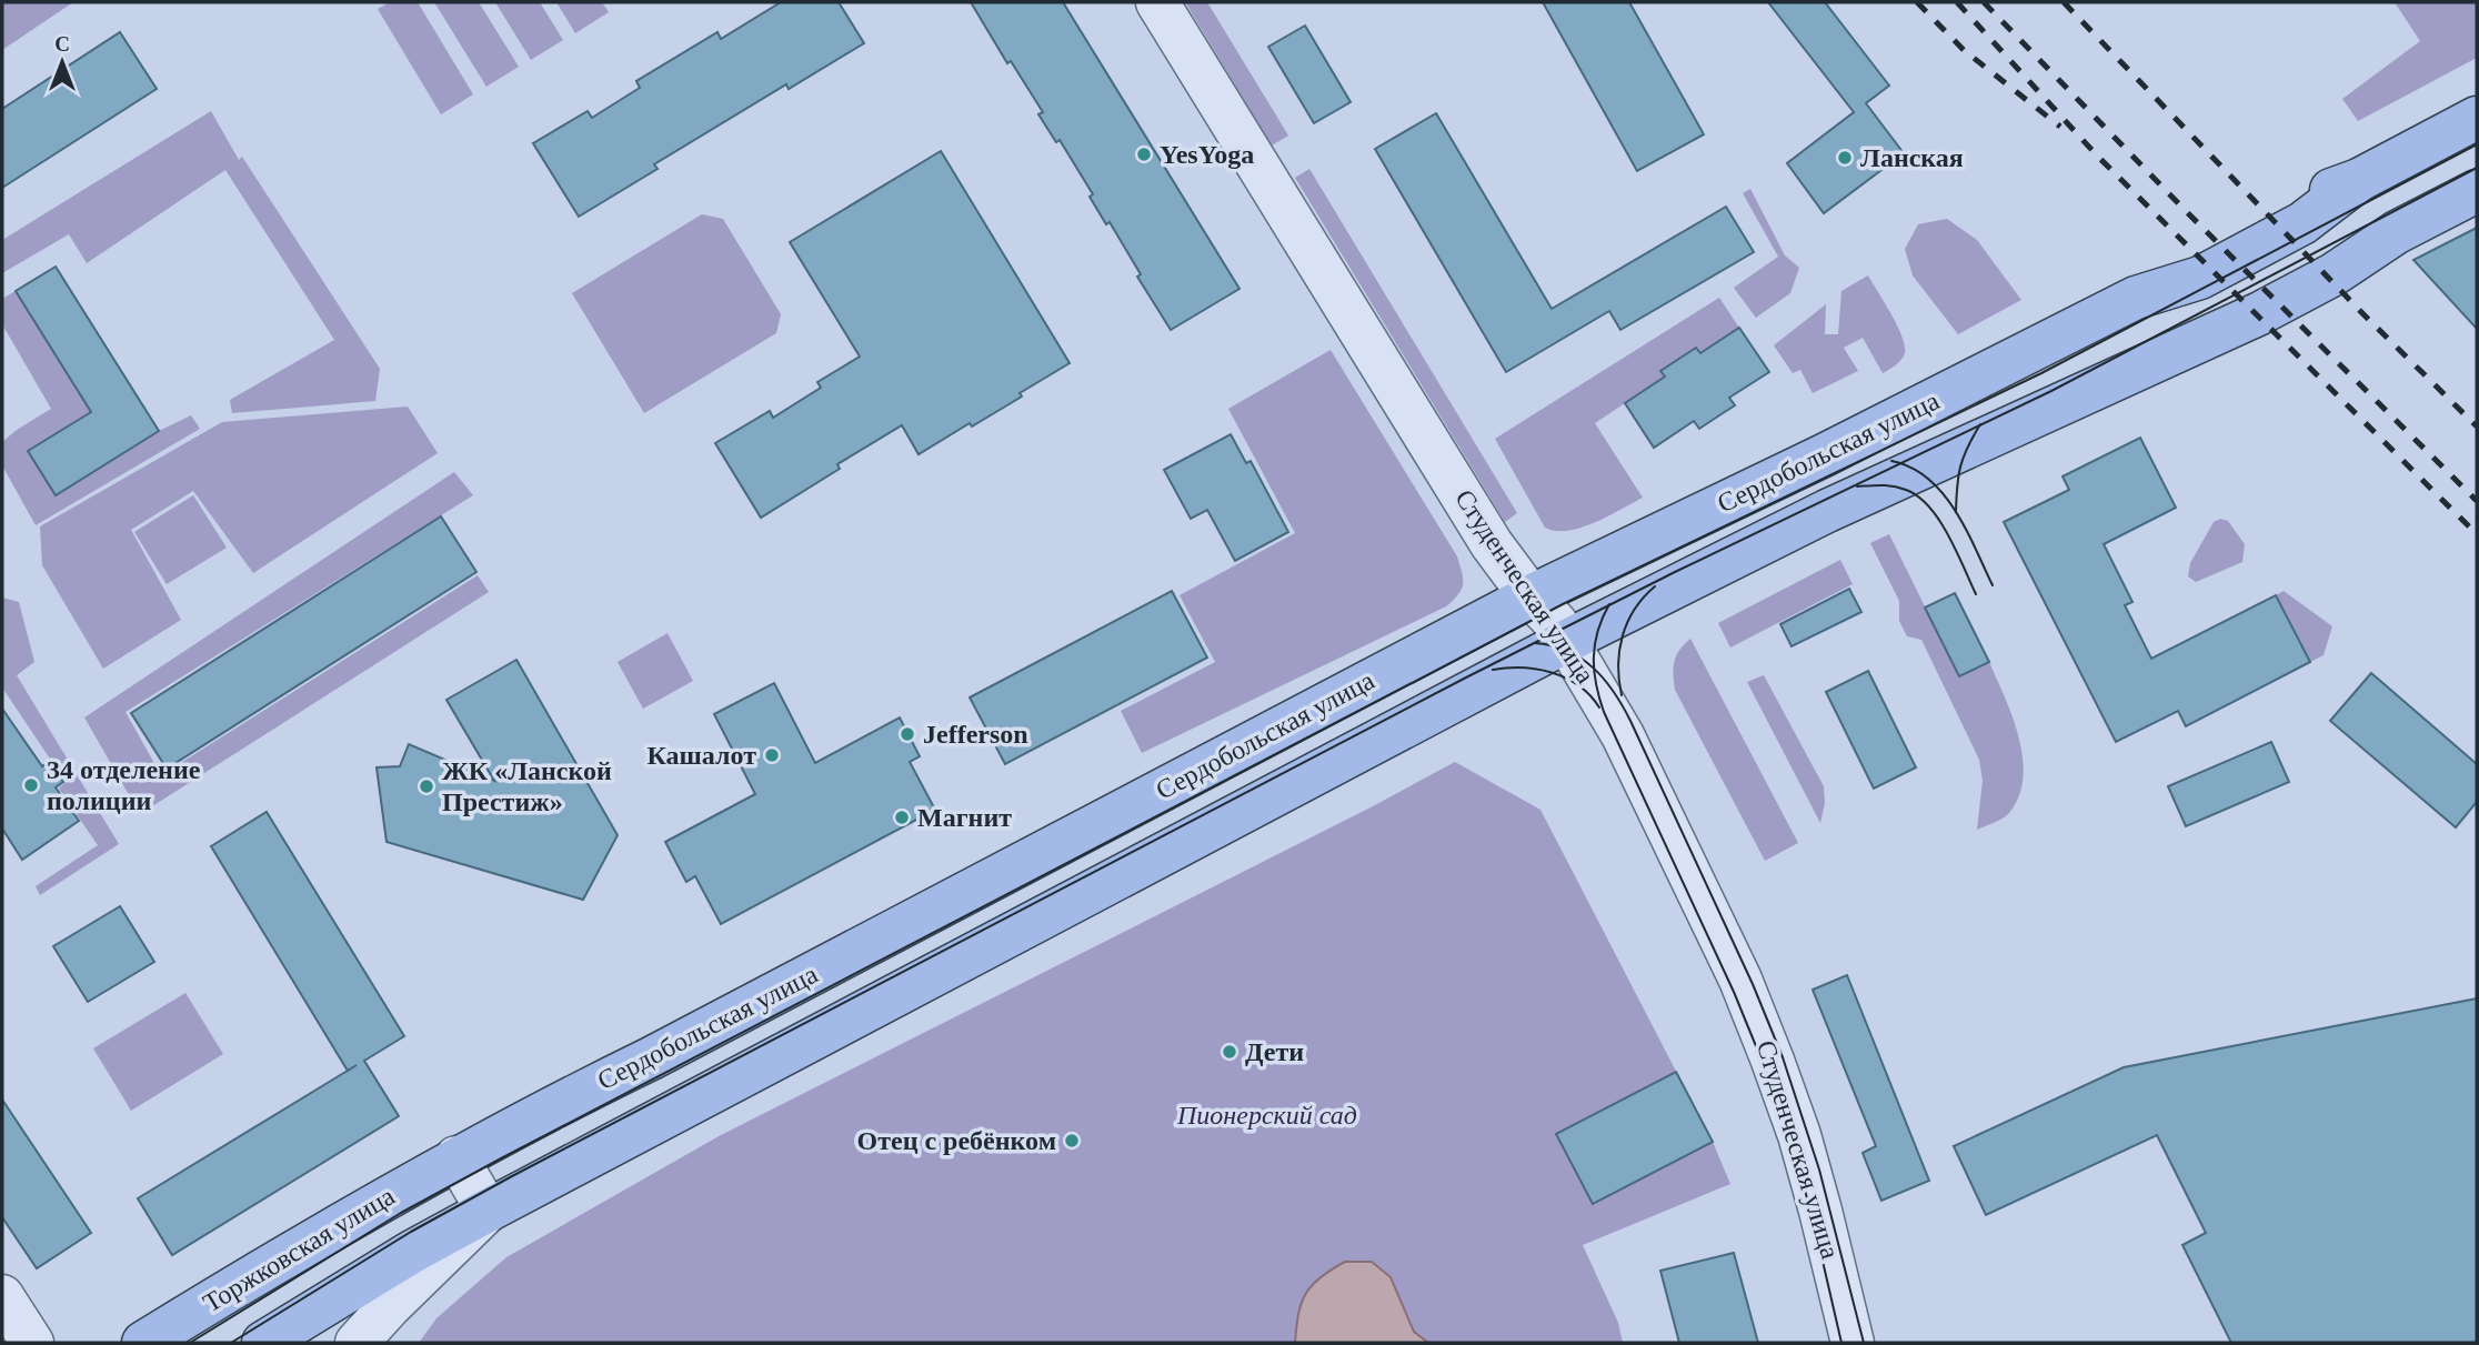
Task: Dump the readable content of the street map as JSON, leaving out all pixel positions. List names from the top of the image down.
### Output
{
  "streets": {
    "main road": ["Сердобольская улица", "Торжковская улица"],
    "street": ["Студенческая улица"]
  },
  "crossings": [
    ["Сердобольская улица", "Студенческая улица"],
    ["Сердобольская улица", "Торжковская улица"]
  ],
  "parks": ["Пионерский сад"],
  "places": [
    "YesYoga",
    "Ланская",
    "Jefferson",
    "Кашалот",
    "34 отделение полиции",
    "ЖК «Ланской Престиж»",
    "Магнит",
    "Дети",
    "Отец с ребёнком"
  ],
  "north": "top"
}
